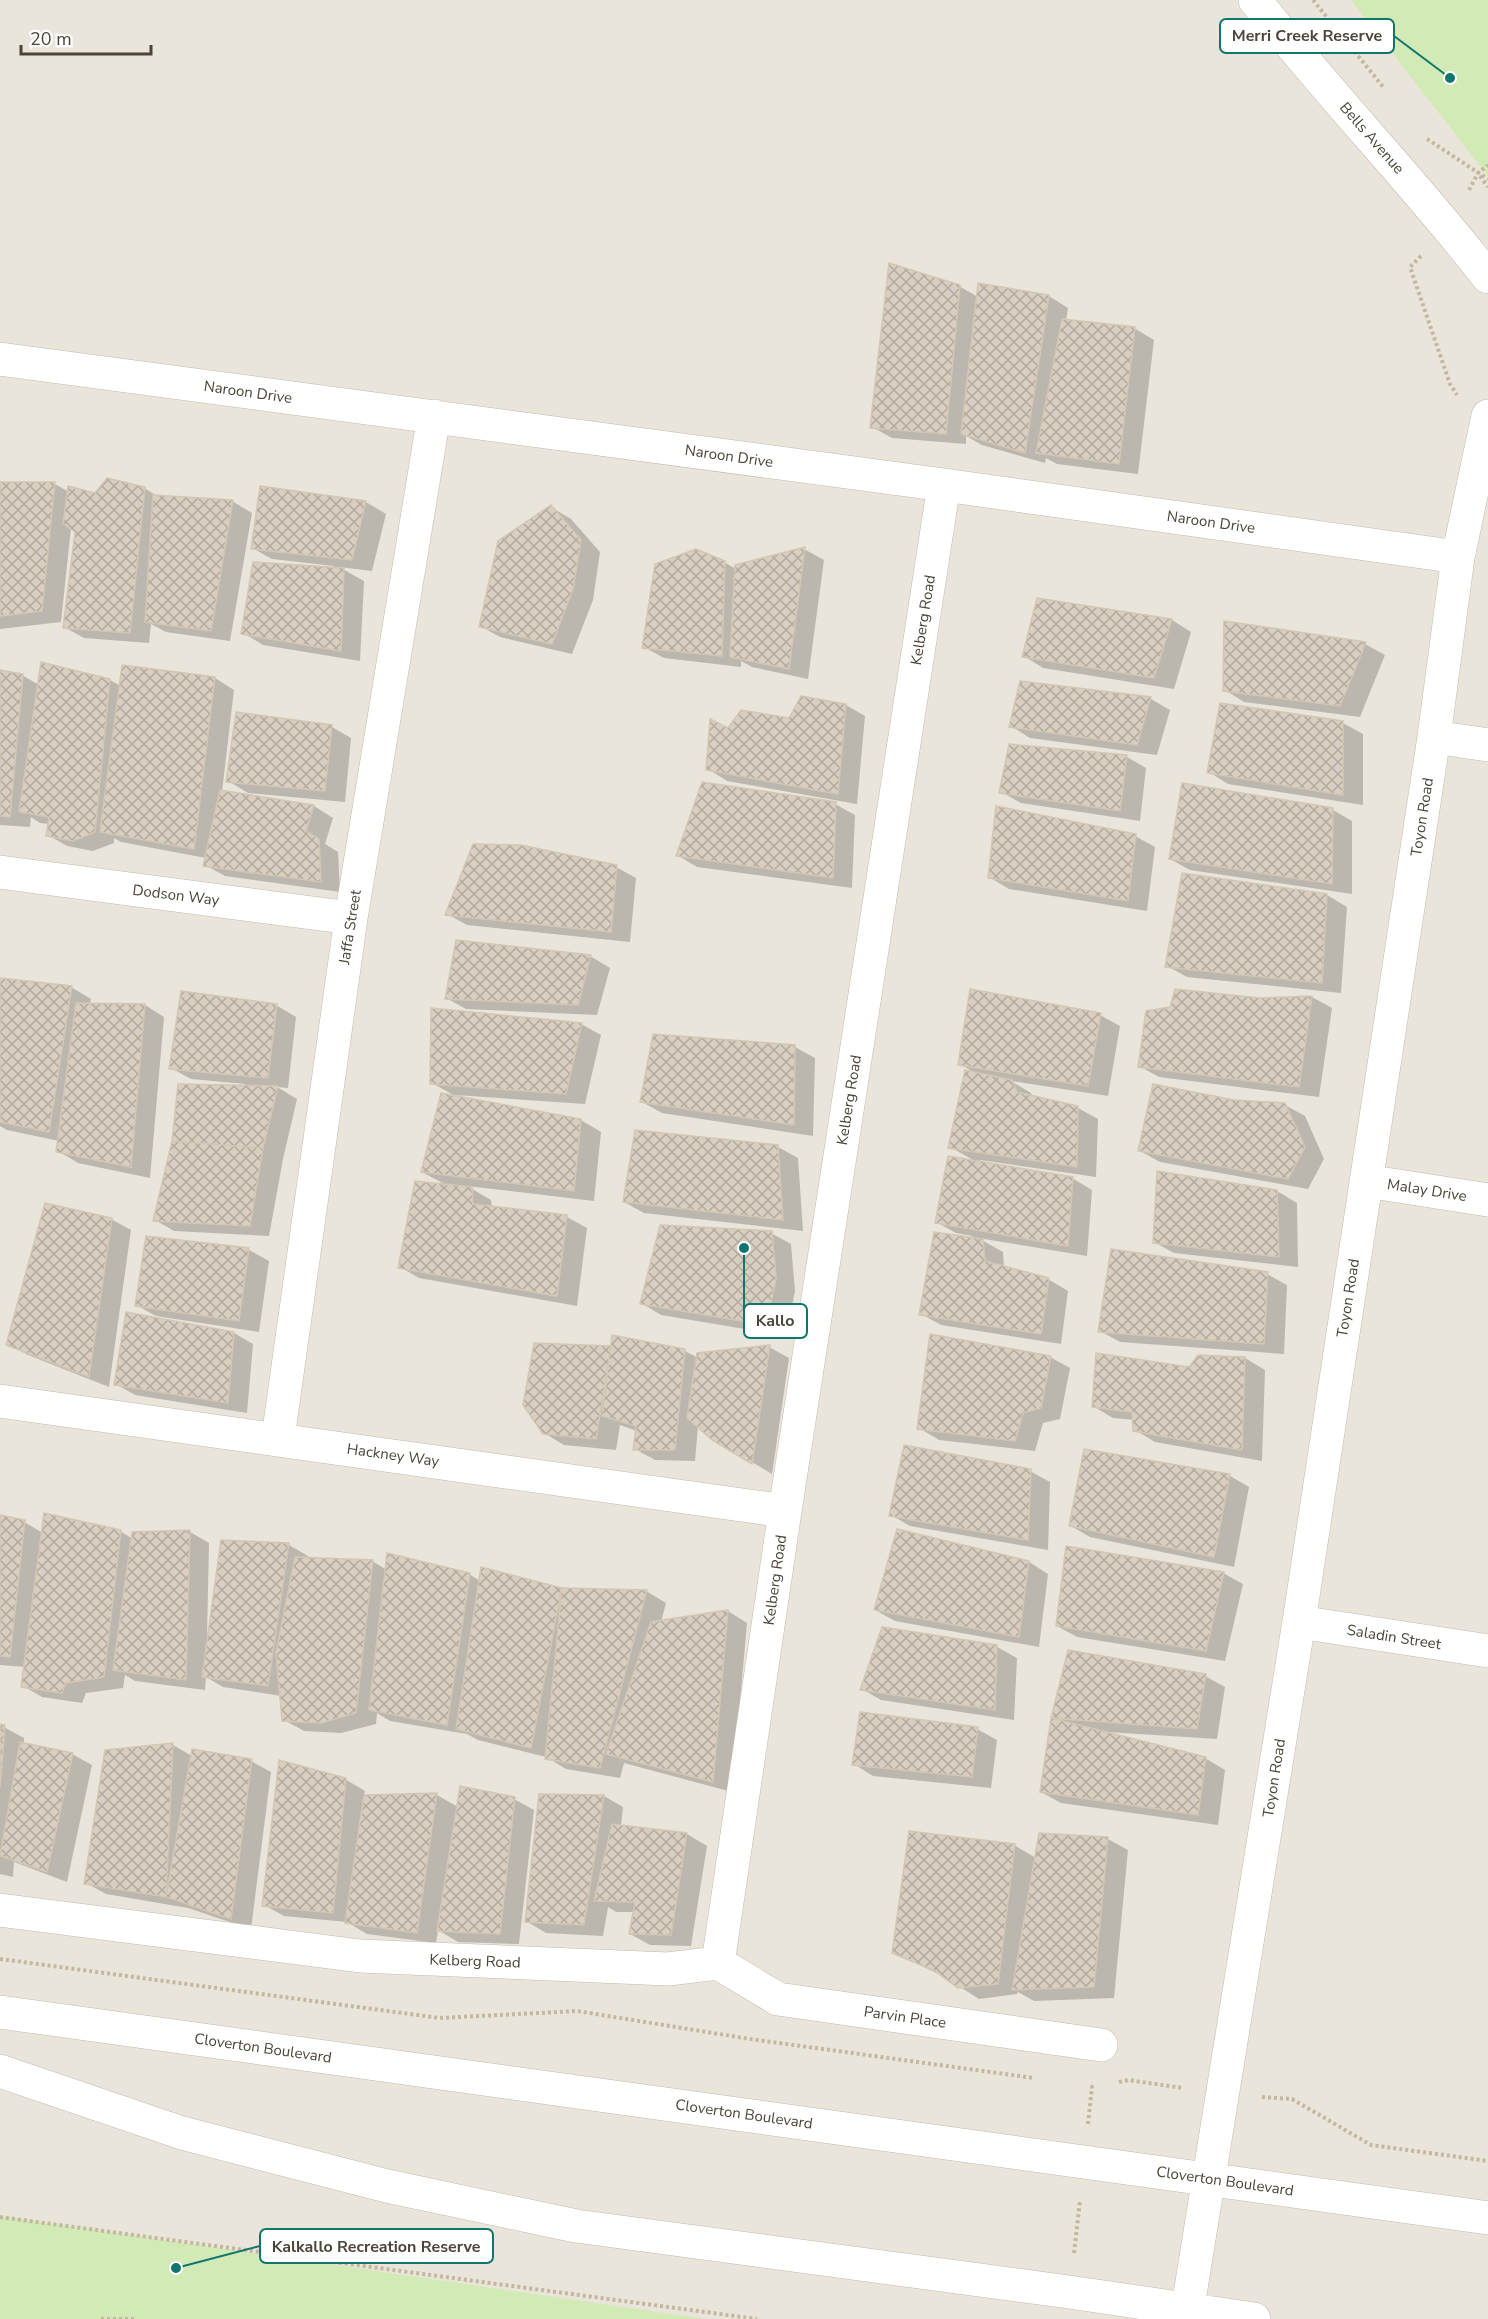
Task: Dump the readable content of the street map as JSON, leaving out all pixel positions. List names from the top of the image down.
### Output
{
  "streets": {
    "street": [
      "Bells Avenue",
      "Naroon Drive",
      "Kelberg Road",
      "Toyon Road",
      "Dodson Way",
      "Jaffa Street",
      "Malay Drive",
      "Hackney Way",
      "Saladin Street",
      "Parvin Place",
      "Cloverton Boulevard"
    ]
  },
  "crossings": [
    ["Naroon Drive", "Kelberg Road"],
    ["Naroon Drive", "Toyon Road"],
    ["Naroon Drive", "Jaffa Street"],
    ["Kelberg Road", "Hackney Way"],
    ["Kelberg Road", "Parvin Place"],
    ["Toyon Road", "Malay Drive"],
    ["Toyon Road", "Saladin Street"],
    ["Toyon Road", "Cloverton Boulevard"],
    ["Dodson Way", "Jaffa Street"],
    ["Jaffa Street", "Hackney Way"]
  ],
  "places": ["Merri Creek Reserve", "Kallo", "Kalkallo Recreation Reserve"],
  "scale_bar": "20 m"
}
